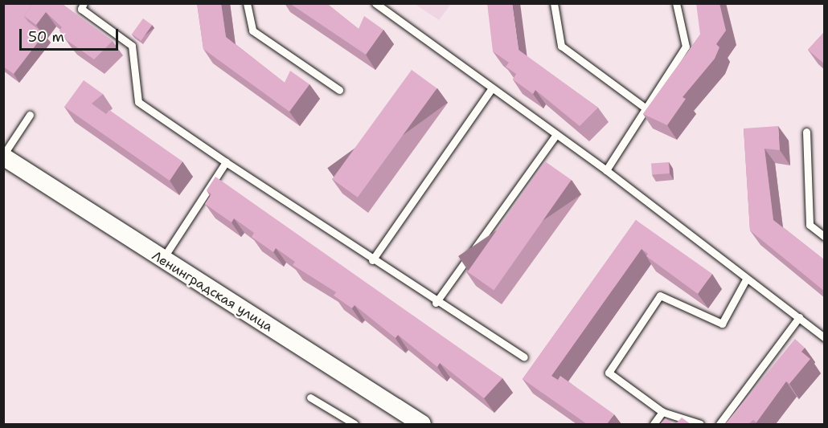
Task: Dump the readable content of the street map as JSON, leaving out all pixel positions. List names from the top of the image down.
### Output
{
  "streets": {
    "street": ["Ленинградская улица"]
  },
  "scale_bar": "50 m"
}
